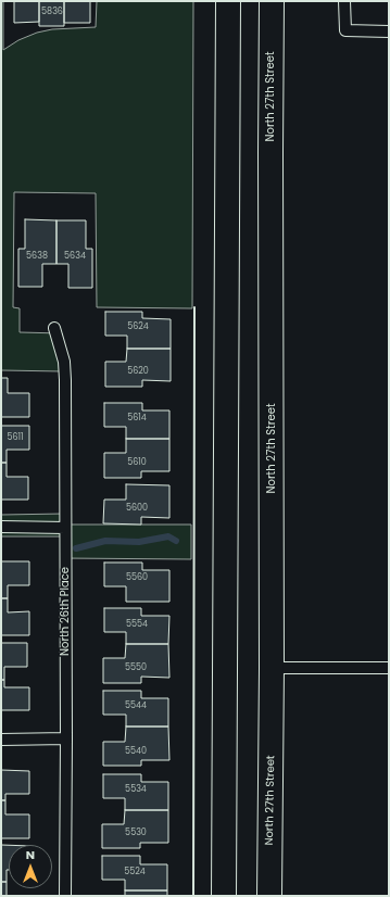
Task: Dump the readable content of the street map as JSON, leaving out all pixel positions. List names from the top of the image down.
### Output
{
  "streets": {
    "main road": ["North 27th Street"],
    "lane": ["North 26th Place"]
  },
  "house_numbers": [
    "5836",
    "5638",
    "5634",
    "5624",
    "5620",
    "5614",
    "5611",
    "5610",
    "5600",
    "5560",
    "5554",
    "5550",
    "5544",
    "5540",
    "5534",
    "5530",
    "5524"
  ],
  "north": "top"
}
